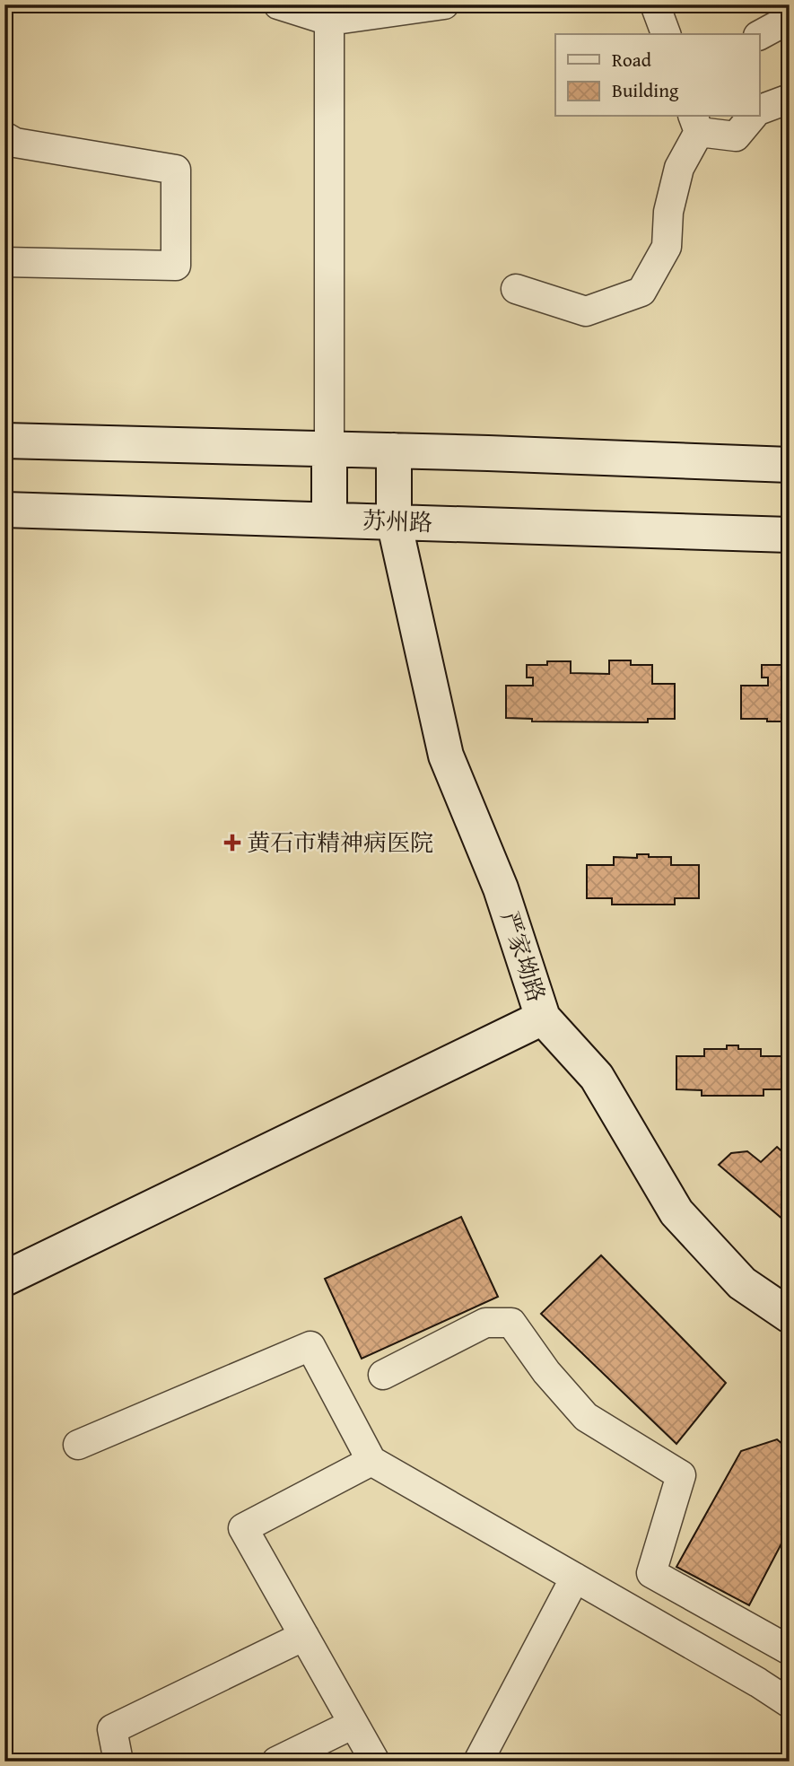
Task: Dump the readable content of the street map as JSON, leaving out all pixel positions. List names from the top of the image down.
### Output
{
  "streets": {
    "main road": ["苏州路", "严家坳路"]
  },
  "crossings": [
    ["苏州路", "严家坳路"]
  ],
  "places": {
    "health": ["黄石市精神病医院"]
  },
  "legend": ["Road", "Building"]
}
